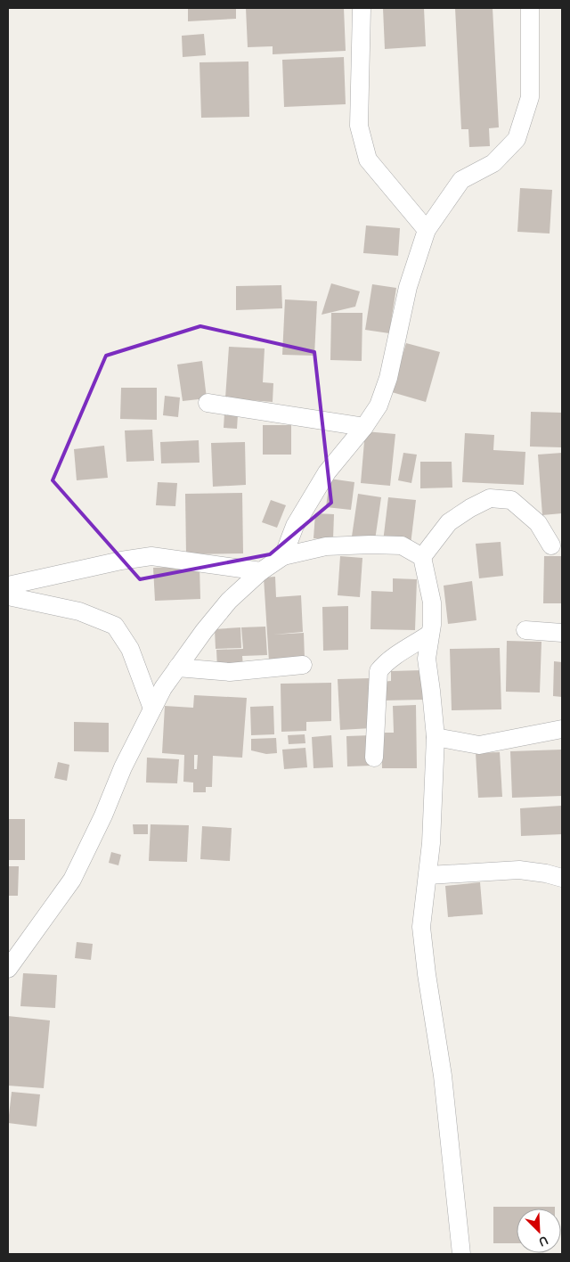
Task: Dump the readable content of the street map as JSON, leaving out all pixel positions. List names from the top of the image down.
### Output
{
  "north": "bottom right"
}
